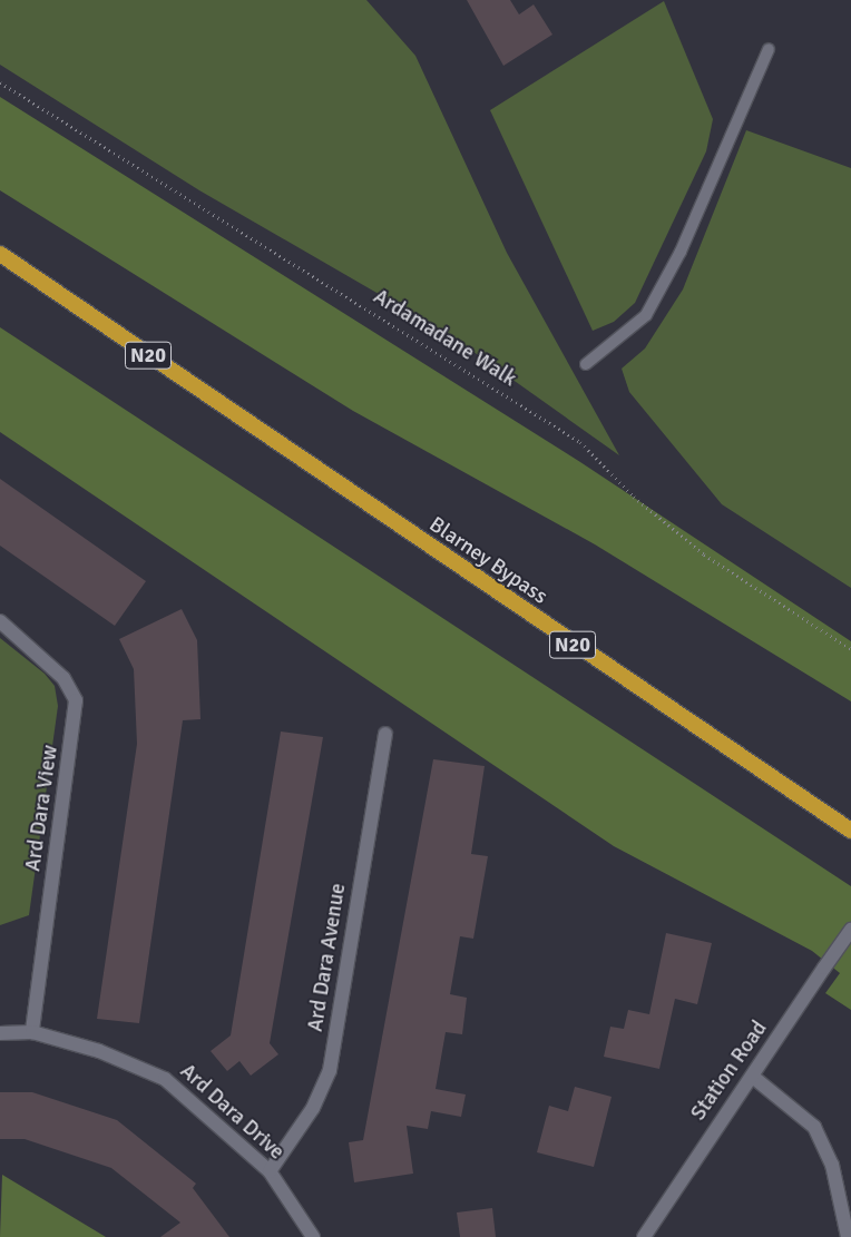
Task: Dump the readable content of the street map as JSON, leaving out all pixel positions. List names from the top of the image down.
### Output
{
  "streets": {
    "highway": ["N20", "Blarney Bypass"],
    "street": [
      "Ard Dara View",
      "Ard Dara Avenue",
      "Station Road",
      "Ard Dara Drive"
    ],
    "path": ["Ardamadane Walk"]
  },
  "crossings": [
    ["Ard Dara View", "Ard Dara Drive"],
    ["Ard Dara Avenue", "Ard Dara Drive"]
  ]
}
